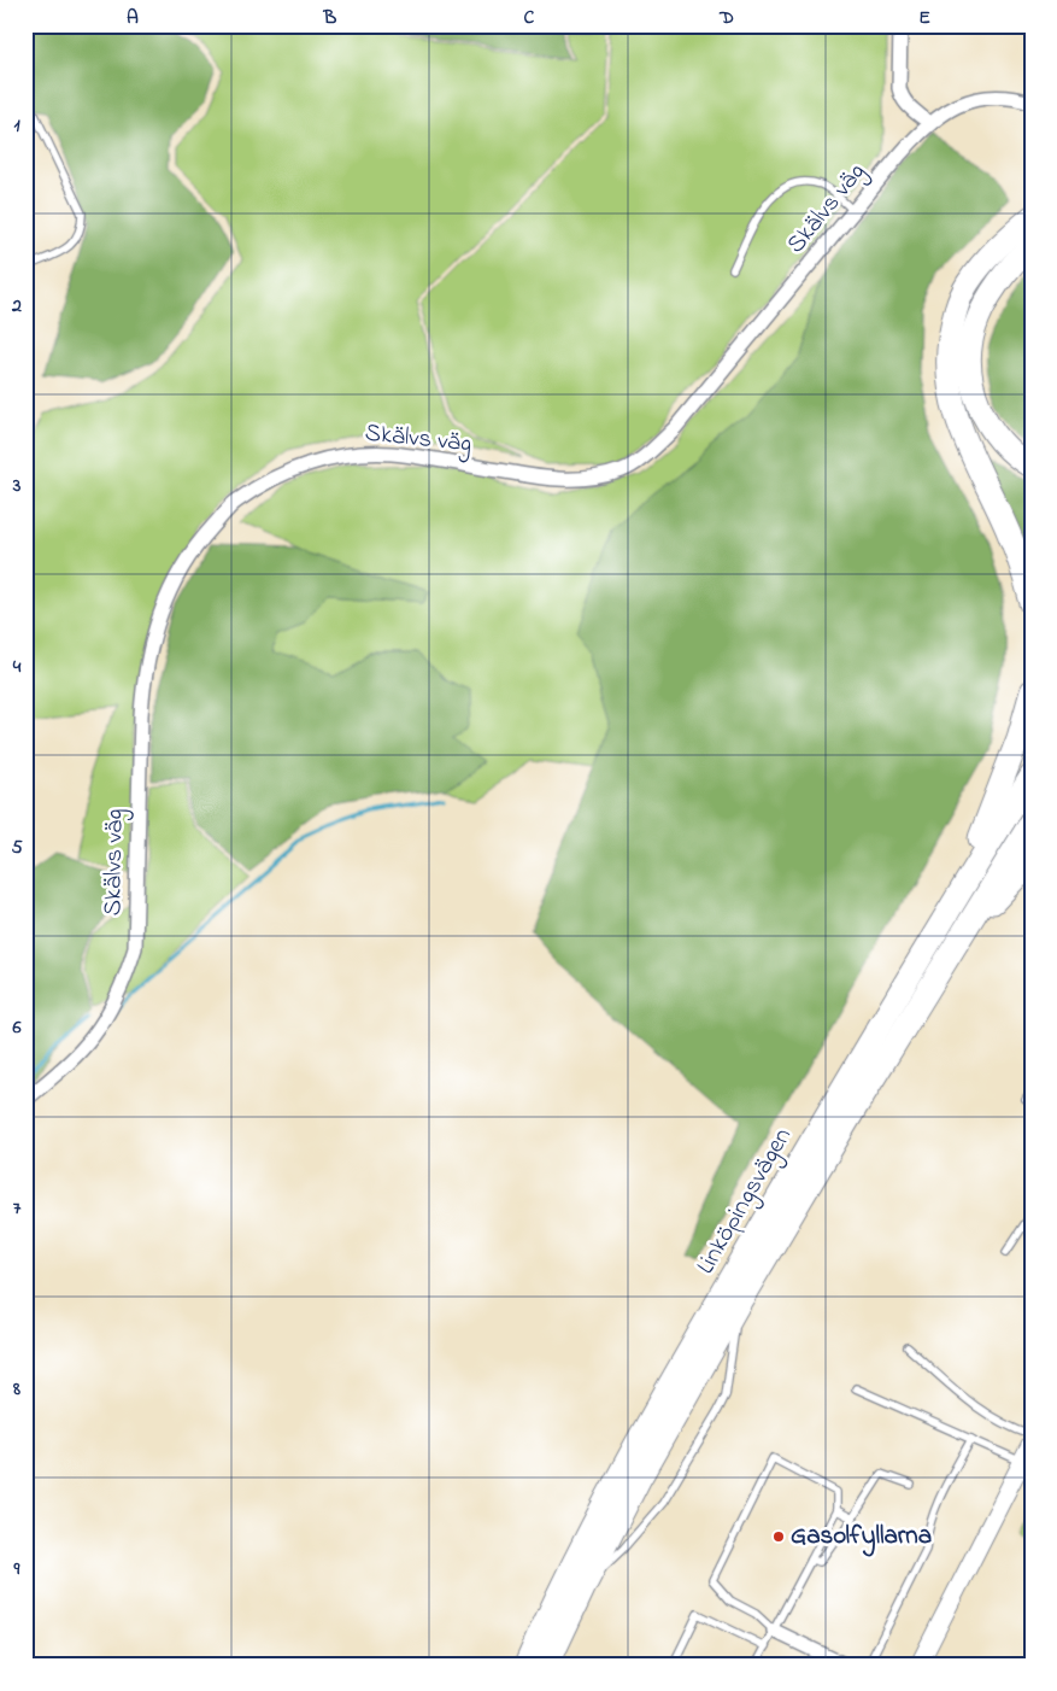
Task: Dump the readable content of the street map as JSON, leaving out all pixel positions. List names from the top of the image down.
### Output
{
  "streets": {
    "highway": ["Linköpingsvägen"],
    "street": ["Skälvs väg"]
  },
  "places": ["Gasolfyllarna"],
  "grid": {
    "columns": [
      "A",
      "B",
      "C",
      "D",
      "E"
    ],
    "rows": [
      "1",
      "2",
      "3",
      "4",
      "5",
      "6",
      "7",
      "8",
      "9"
    ]
  }
}
